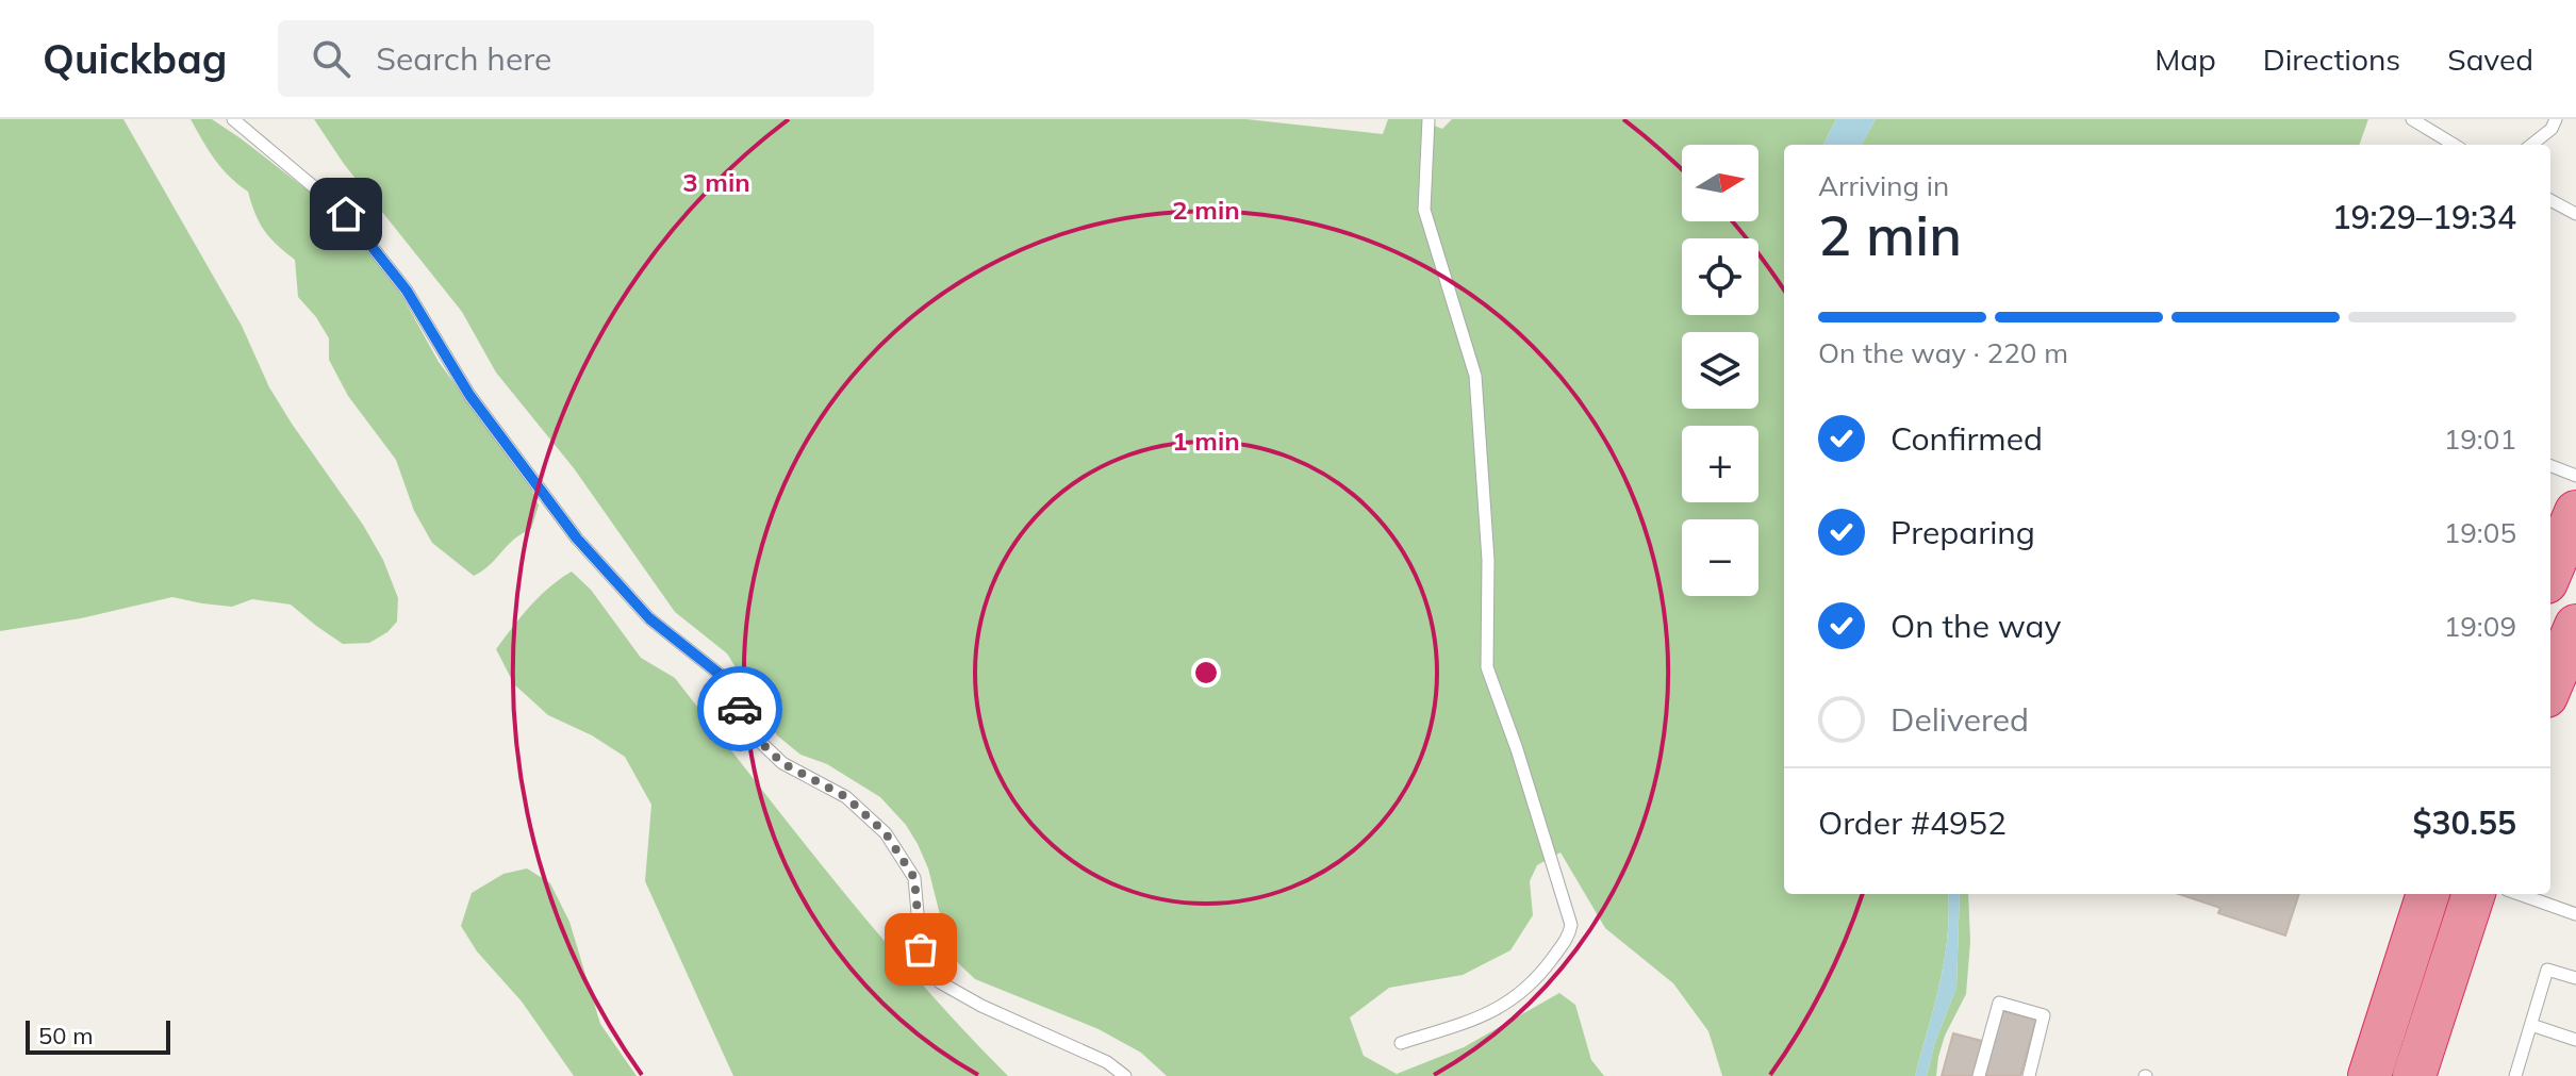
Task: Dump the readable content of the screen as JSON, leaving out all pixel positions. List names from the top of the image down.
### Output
{
  "scale_bar": "50 m",
  "north": "right",
  "page": {
    "header": "Quickbag",
    "search": "Search here",
    "nav": ["Map", "Directions", "Saved"],
    "map_buttons": ["+", "−"],
    "heading": ["2 min", "Arriving in", "19:29–19:34"],
    "panel": ["Order #4952", "$30.55"],
    "bar": "On the way · 220 m",
    "list": [
      ["Confirmed", "19:01"],
      ["Preparing", "19:05"],
      ["On the way", "19:09"],
      "Delivered"
    ],
    "scale": "50 m"
  },
  "rings": ["3 min", "2 min", "1 min"]
}
